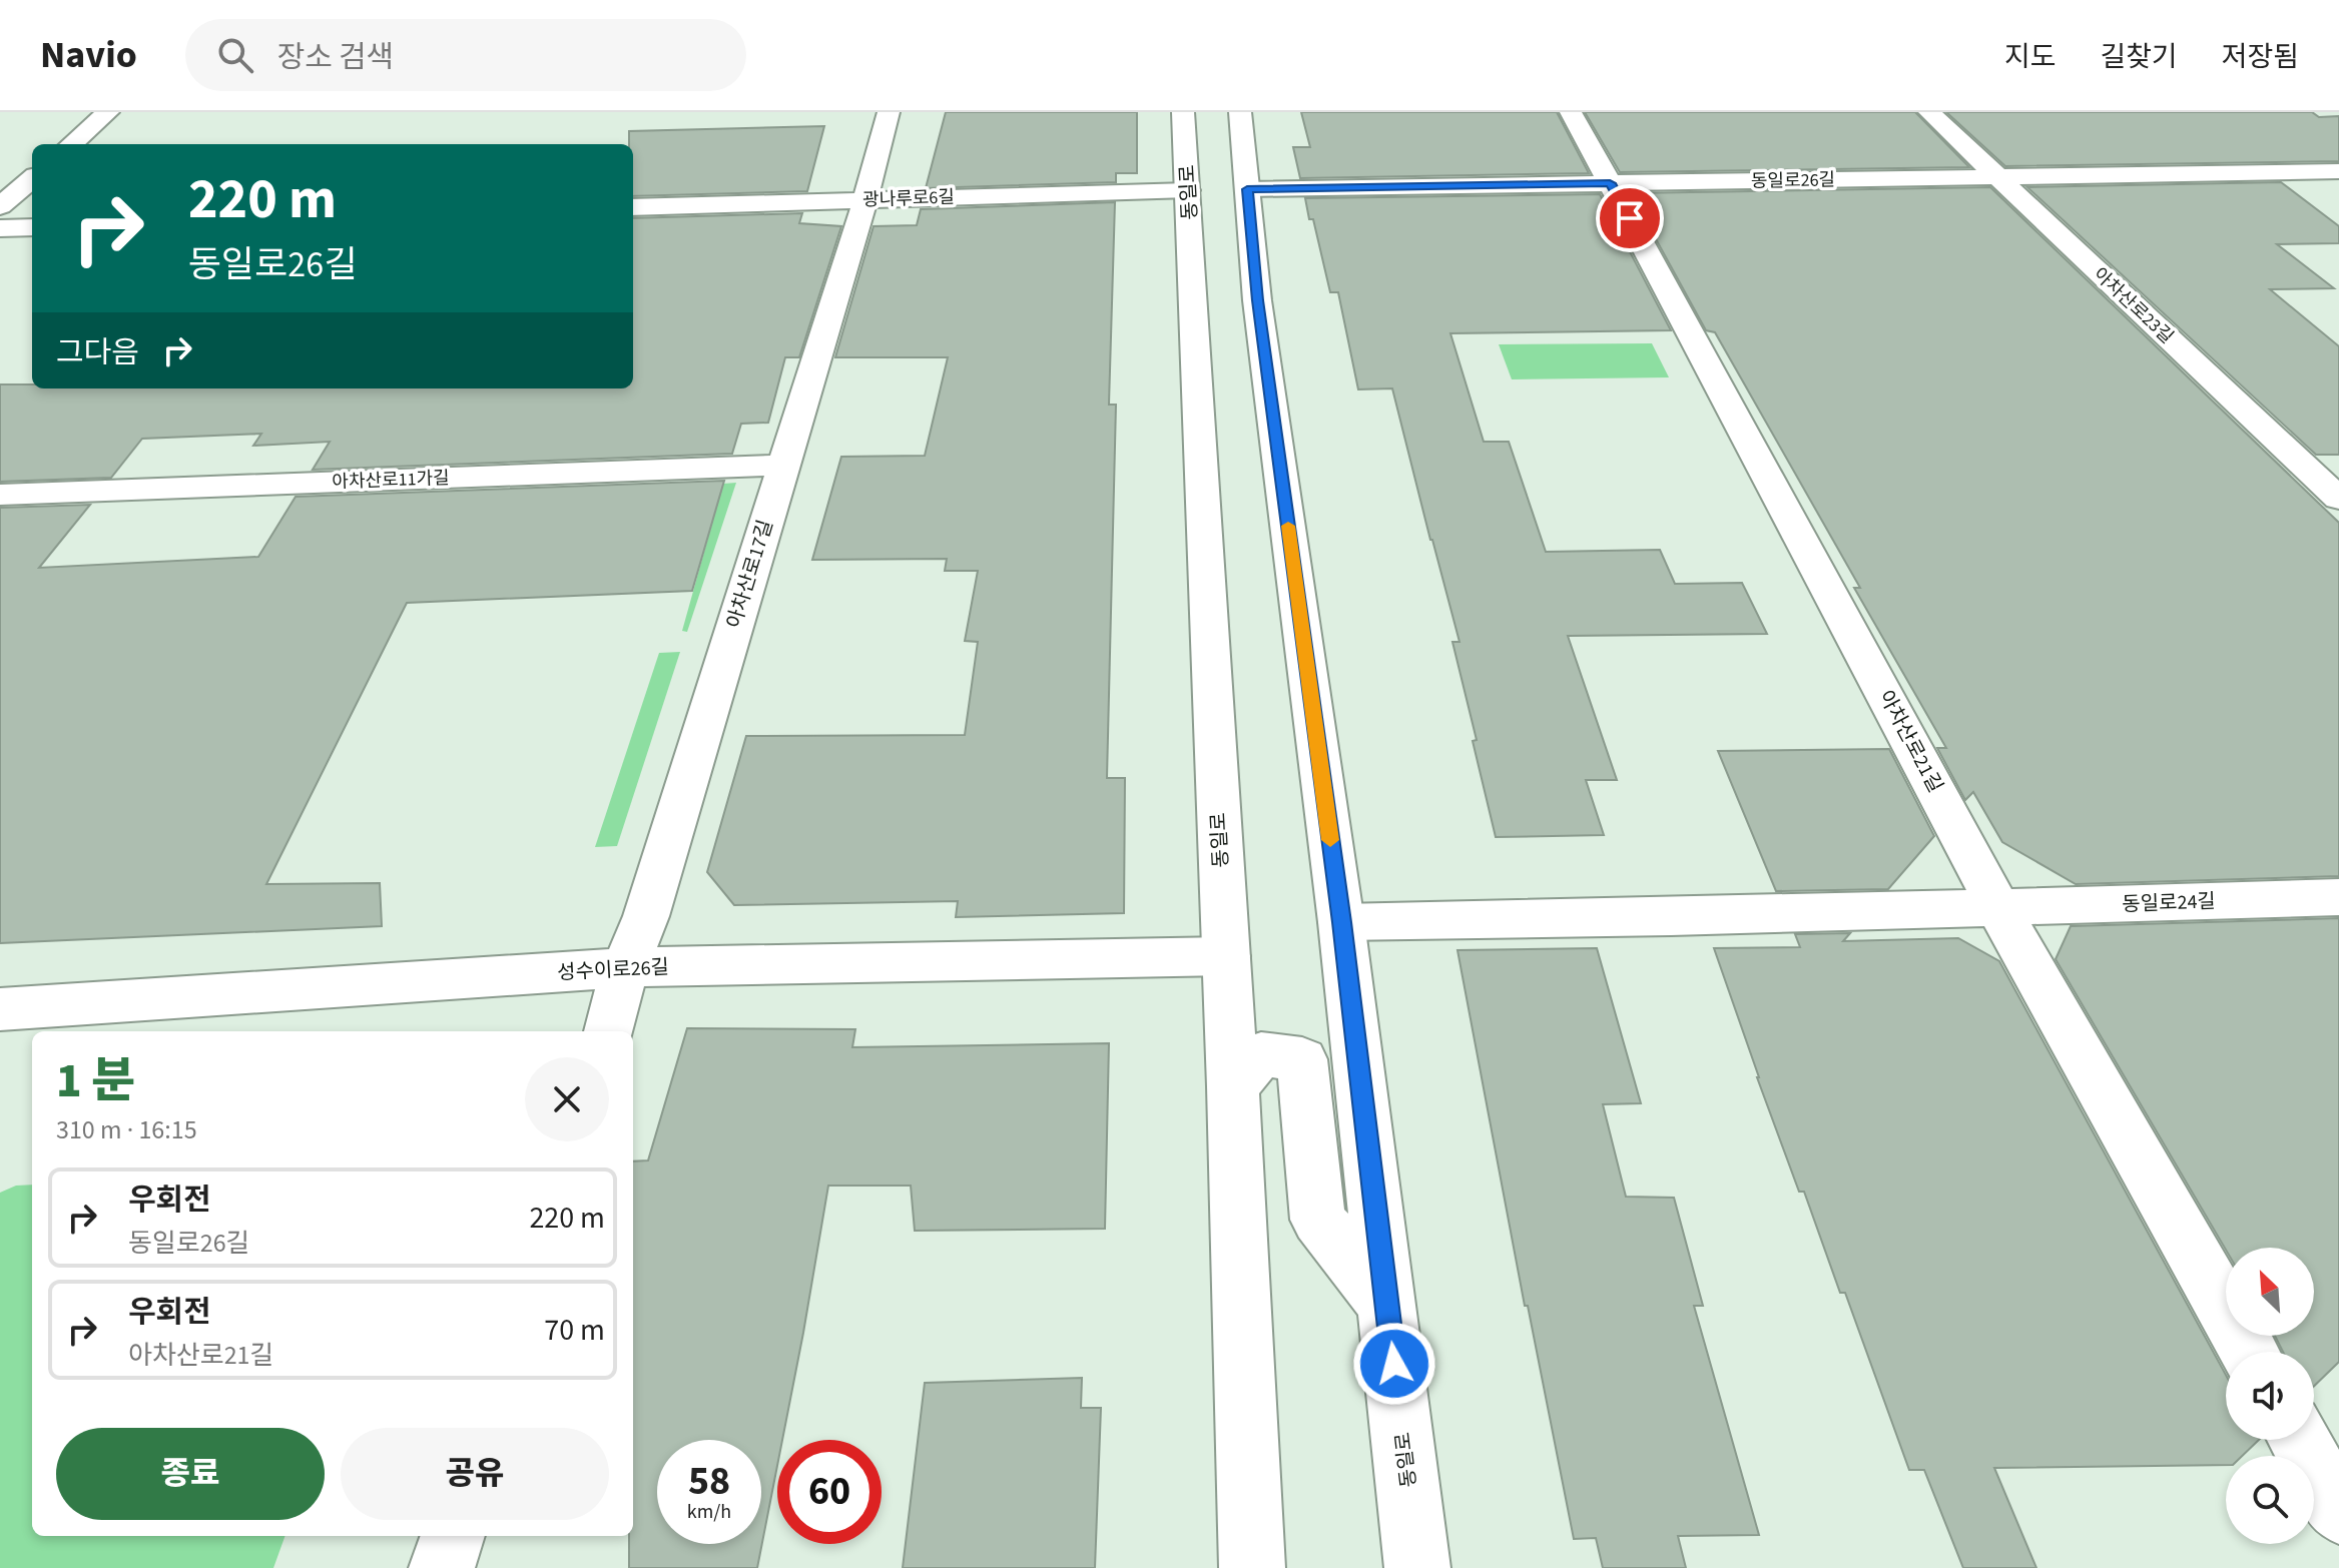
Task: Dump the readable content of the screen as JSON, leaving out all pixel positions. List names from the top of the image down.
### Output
{
  "streets": {
    "street": [
      "동일로26길",
      "동일로",
      "광나루로6길",
      "아차산로23길",
      "아차산로11가길",
      "아차산로17길",
      "아차산로21길",
      "동일로24길",
      "성수이로26길"
    ]
  },
  "crossings": [
    ["동일로26길", "동일로"],
    ["동일로26길", "광나루로6길"],
    ["동일로26길", "아차산로23길"],
    ["동일로26길", "아차산로21길"],
    ["동일로", "광나루로6길"],
    ["동일로", "동일로24길"],
    ["동일로", "성수이로26길"],
    ["광나루로6길", "아차산로17길"],
    ["아차산로11가길", "아차산로17길"],
    ["아차산로17길", "성수이로26길"],
    ["아차산로21길", "동일로24길"]
  ],
  "north": "top left",
  "page": {
    "header": "Navio",
    "search": "장소 검색",
    "nav": ["지도", "길찾기", "저장됨"],
    "turn": ["220 m", "동일로26길"],
    "then": "그다음",
    "heading": ["1 분", "310 m · 16:15"],
    "list": [
      {
        "name": "우회전",
        "note": "동일로26길",
        "value": "220 m"
      },
      {
        "name": "우회전",
        "note": "아차산로21길",
        "value": "70 m"
      }
    ],
    "buttons": ["종료", "공유"],
    "speed": "58 km/h",
    "limit": "60"
  }
}
